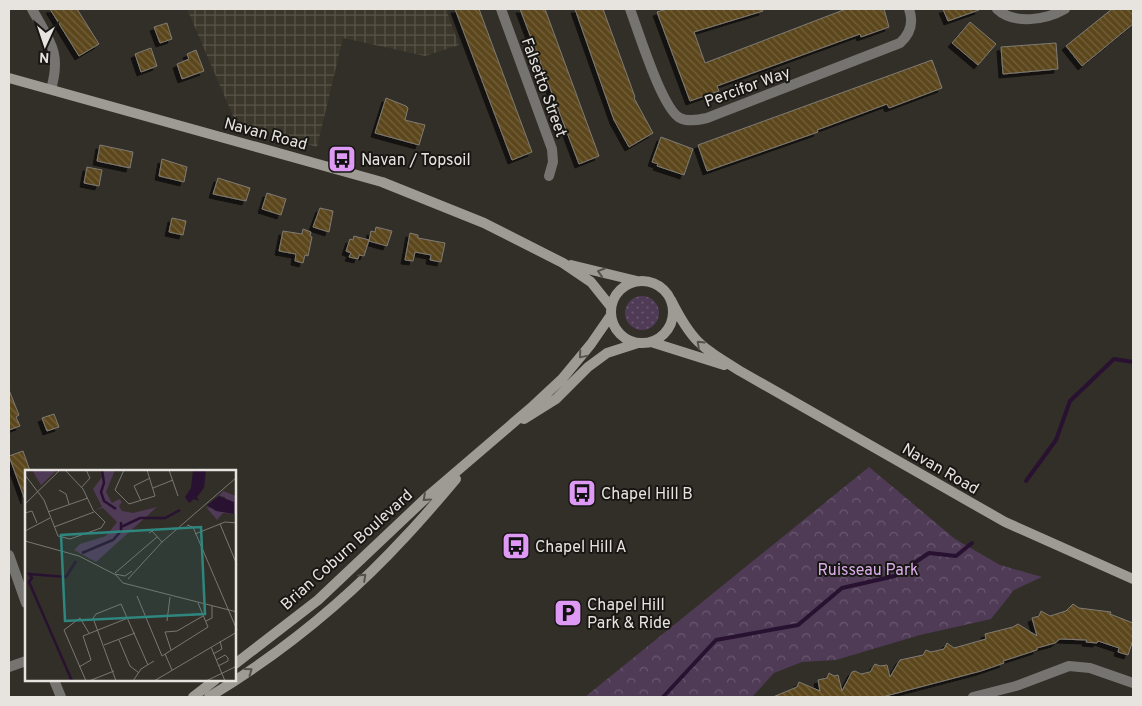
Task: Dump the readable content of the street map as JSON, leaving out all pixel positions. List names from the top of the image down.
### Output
{
  "streets": {
    "main road": ["Navan Road", "Brian Coburn Boulevard"],
    "street": ["Percifor Way", "Falsetto Street"]
  },
  "crossings": [
    ["Navan Road", "Brian Coburn Boulevard"]
  ],
  "parks": ["Ruisseau Park"],
  "places": {
    "bus stop": ["Navan / Topsoil", "Chapel Hill B", "Chapel Hill A"],
    "parking": ["Chapel Hill Park & Ride"]
  },
  "north": "bottom"
}
